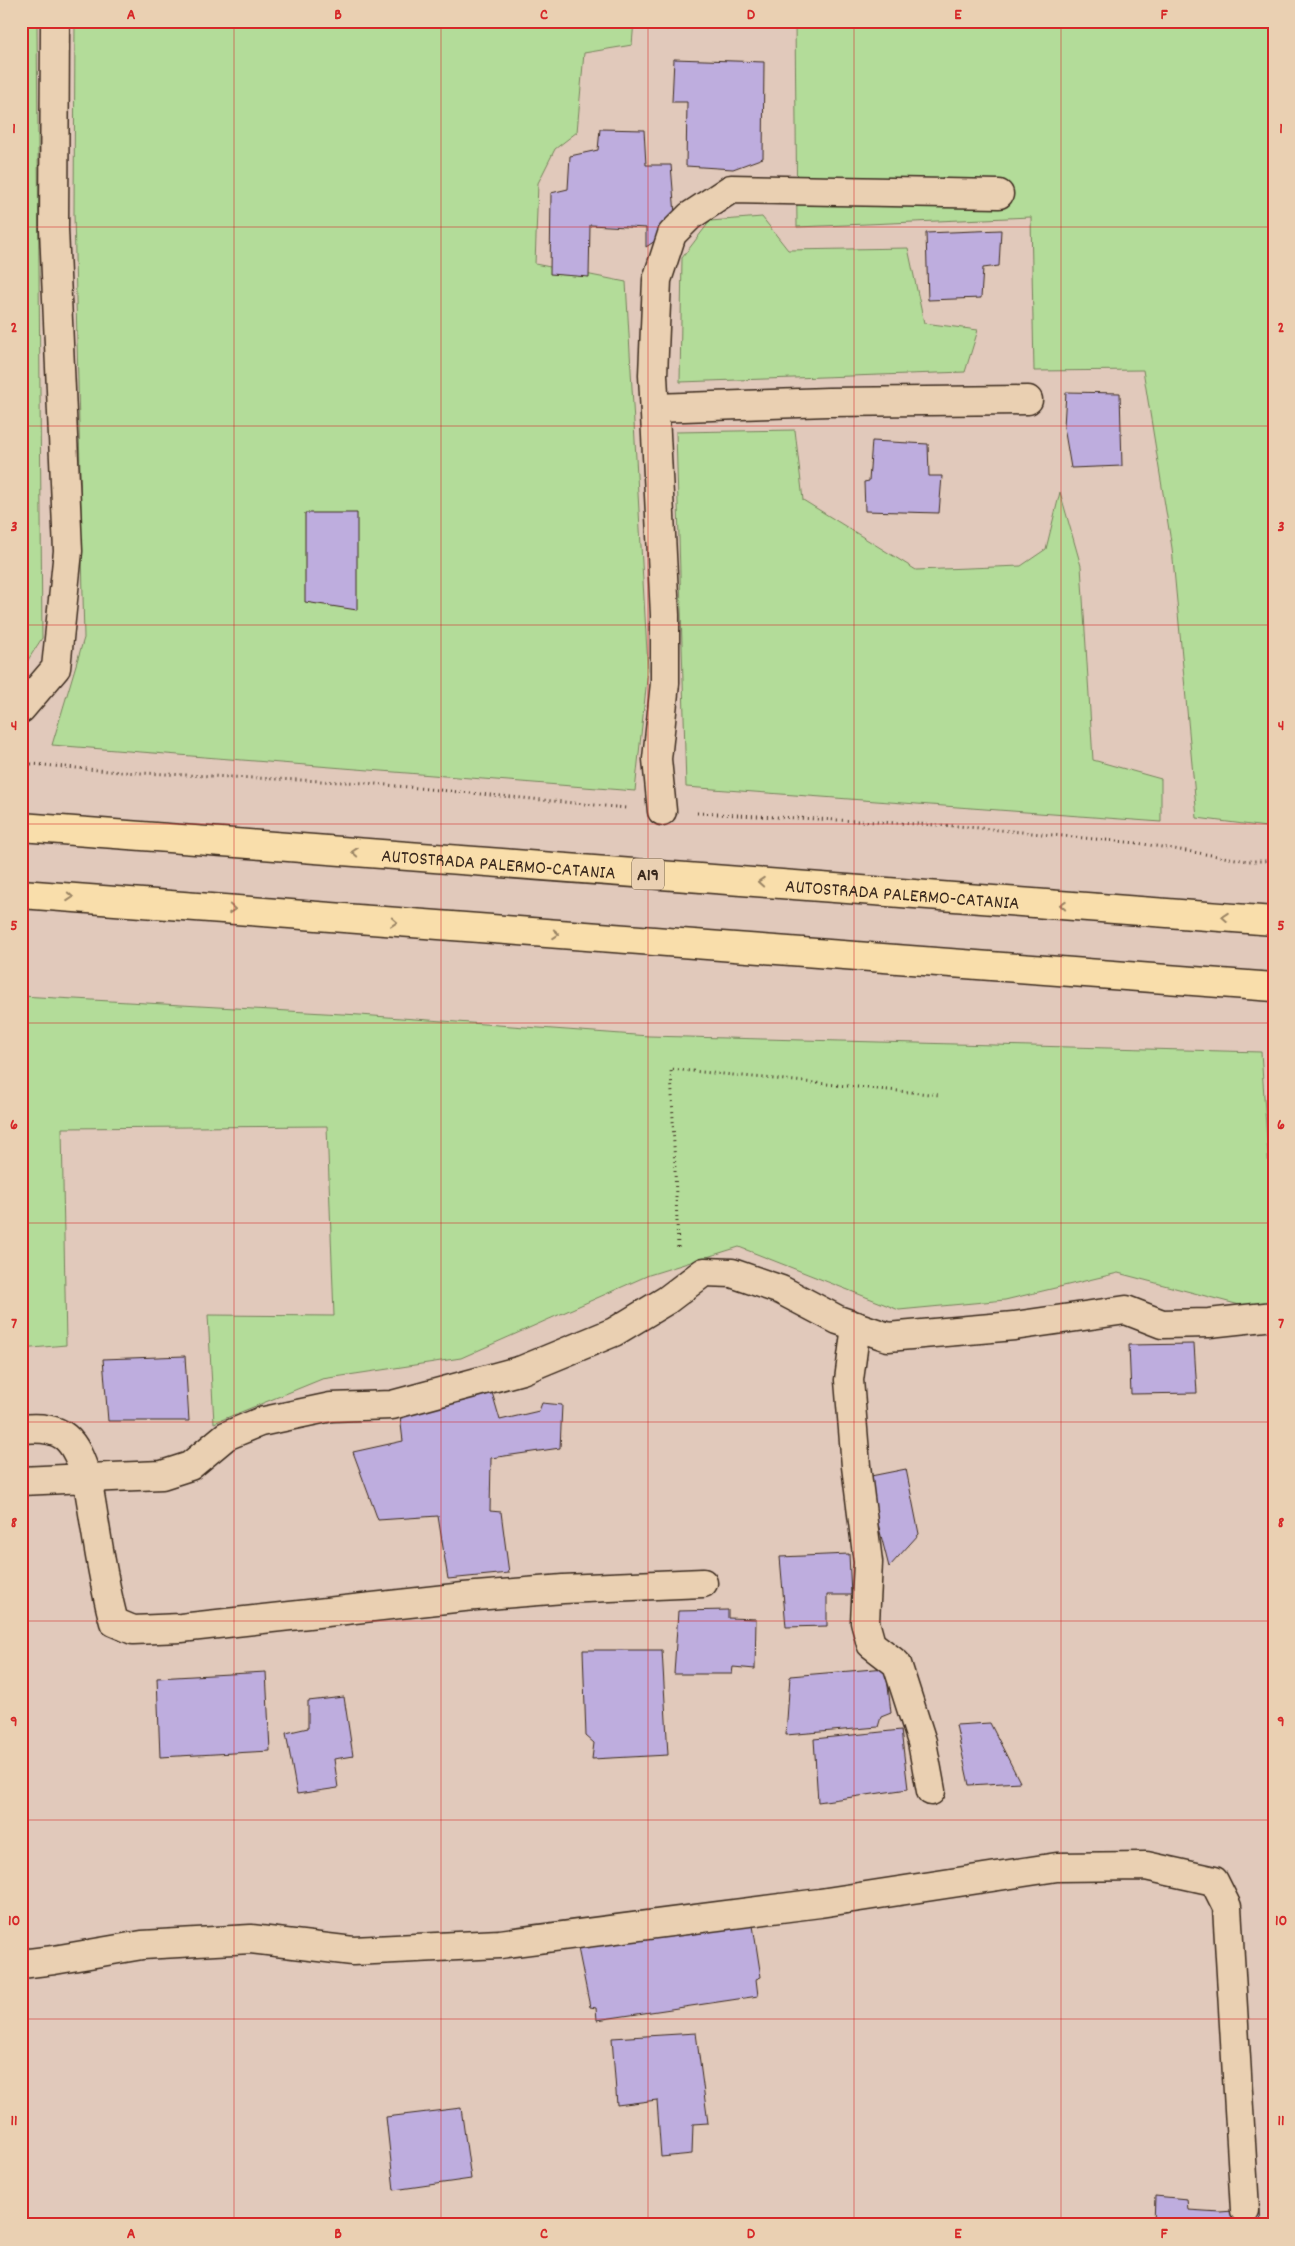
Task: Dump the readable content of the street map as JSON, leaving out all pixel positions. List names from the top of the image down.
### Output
{
  "streets": {
    "highway": ["AUTOSTRADA PALERMO-CATANIA", "A19"]
  },
  "grid": {
    "columns": [
      "A",
      "B",
      "C",
      "D",
      "E",
      "F"
    ],
    "rows": [
      "1",
      "2",
      "3",
      "4",
      "5",
      "6",
      "7",
      "8",
      "9",
      "10",
      "11"
    ]
  }
}
